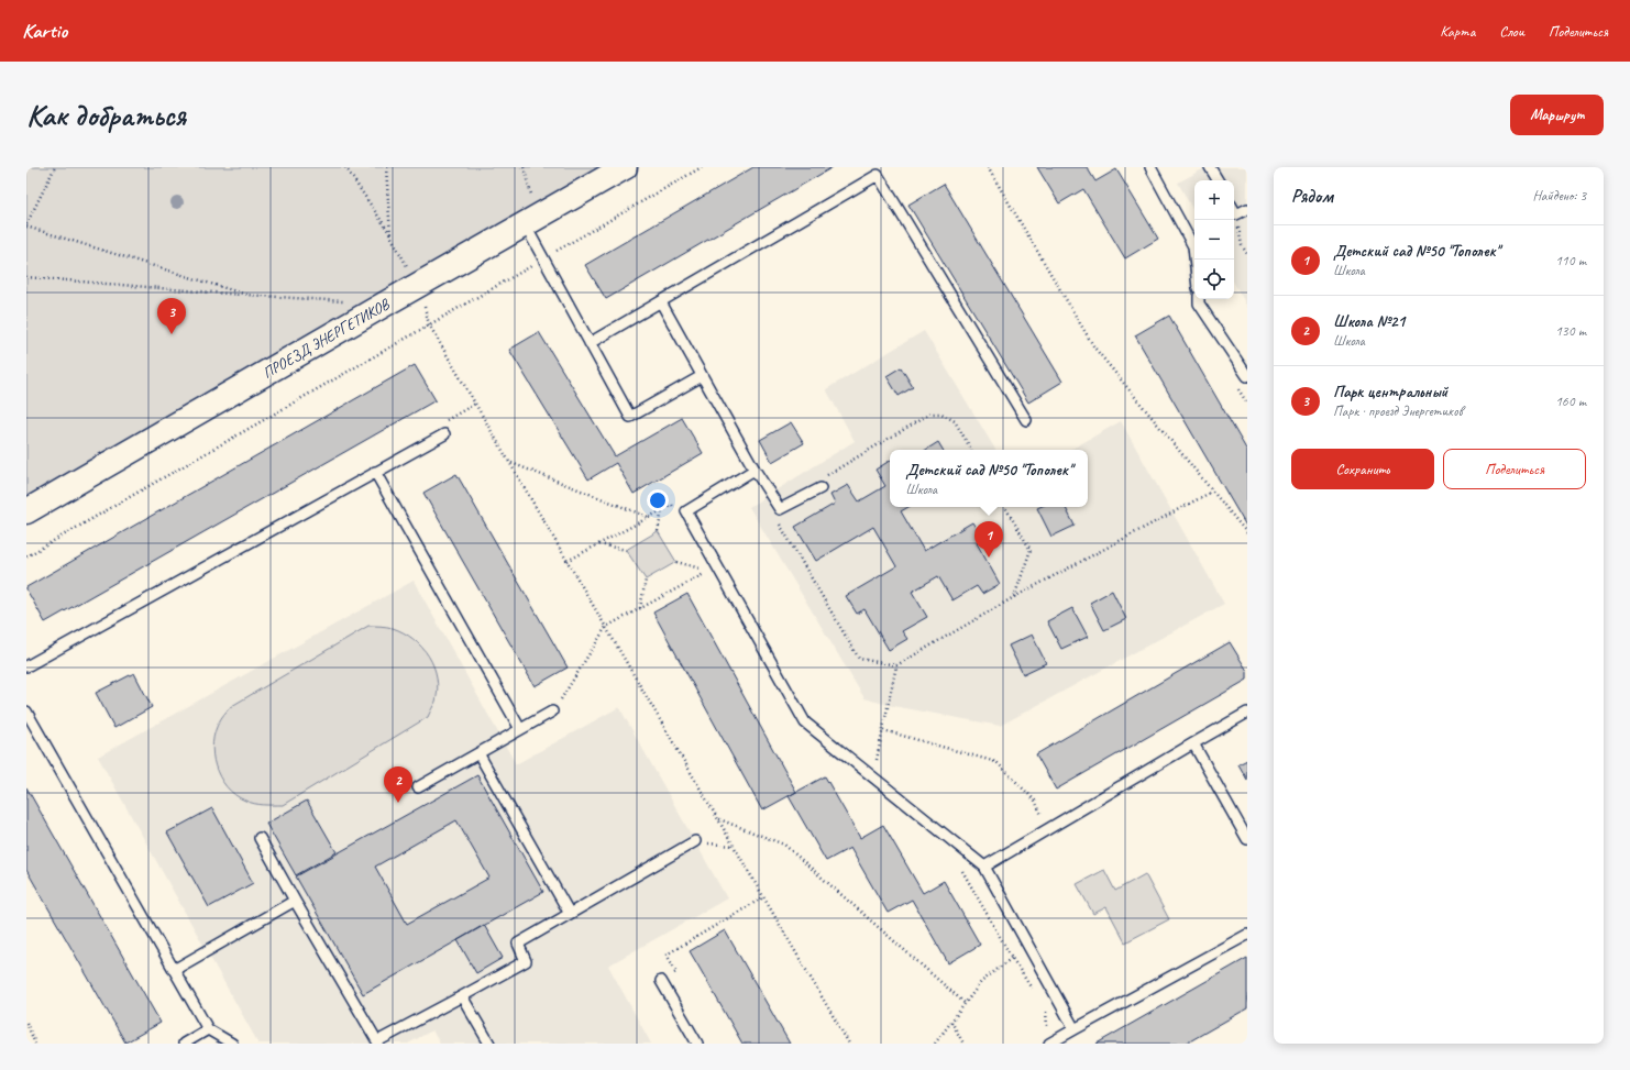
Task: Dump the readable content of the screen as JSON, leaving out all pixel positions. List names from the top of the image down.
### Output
{
  "streets": {
    "street": ["ПРОЕЗД ЭНЕРГЕТИКОВ"]
  },
  "page": {
    "header": "Kartio",
    "nav": ["Карта", "Слои", "Поделиться"],
    "buttons": [
      "Маршрут",
      ["Сохранить", "Поделиться"]
    ],
    "title": "Как добраться",
    "heading": ["Рядом", "Найдено: 3"],
    "map_buttons": ["+", "−"],
    "list": [
      {
        "mark": "1",
        "name": "Детский сад №50 \"Тополек\"",
        "note": "Школа",
        "value": "110 m"
      },
      {
        "mark": "2",
        "name": "Школа №21",
        "note": "Школа",
        "value": "130 m"
      },
      {
        "mark": "3",
        "name": "Парк центральный",
        "note": "Парк · проезд Энергетиков",
        "value": "160 m"
      }
    ],
    "pins": ["3", "1", "2"],
    "popup": ["Детский сад №50 \"Тополек\"", "Школа"]
  }
}
